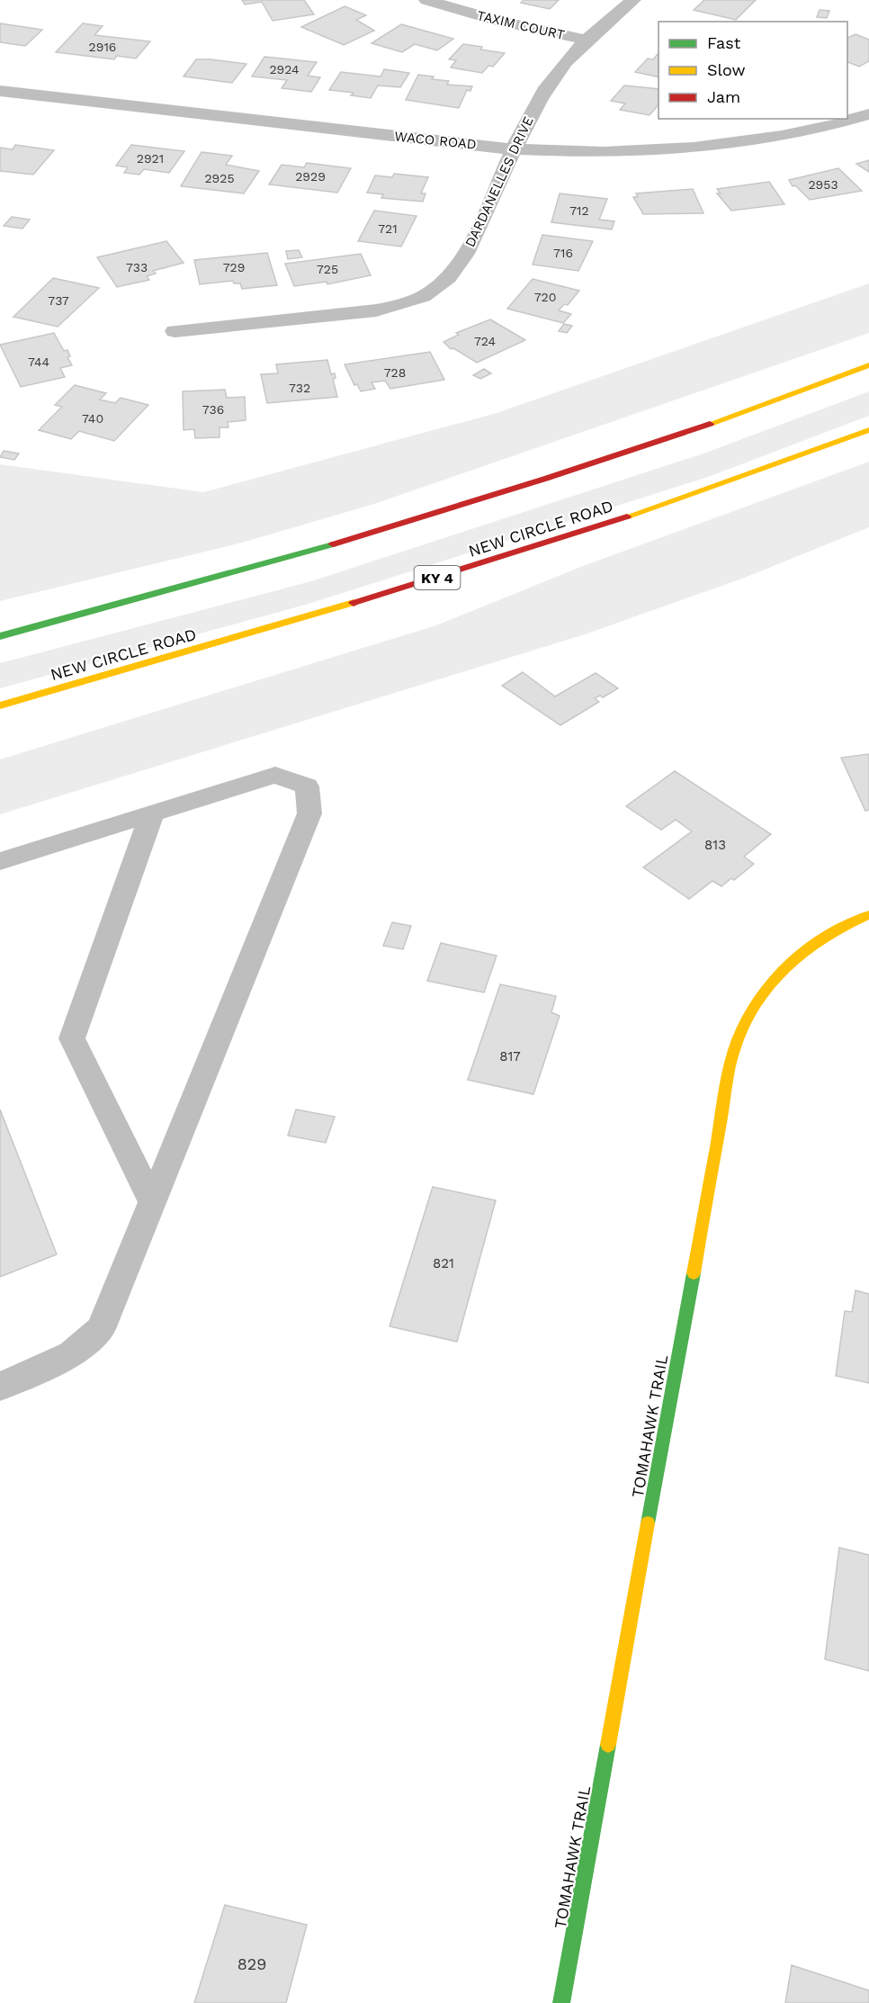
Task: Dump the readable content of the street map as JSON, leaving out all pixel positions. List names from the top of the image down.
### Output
{
  "streets": {
    "main road": ["NEW CIRCLE ROAD", "KY 4", "TOMAHAWK TRAIL"],
    "street": ["TAXIM COURT", "WACO ROAD", "DARDANELLES DRIVE"]
  },
  "crossings": [
    ["TAXIM COURT", "DARDANELLES DRIVE"],
    ["WACO ROAD", "DARDANELLES DRIVE"]
  ],
  "house_numbers": [
    "2916",
    "2924",
    "2921",
    "2929",
    "2925",
    "2953",
    "712",
    "721",
    "716",
    "733",
    "729",
    "725",
    "720",
    "737",
    "724",
    "744",
    "728",
    "732",
    "736",
    "740",
    "813",
    "817",
    "821",
    "829"
  ],
  "legend": ["Fast", "Slow", "Jam"]
}
